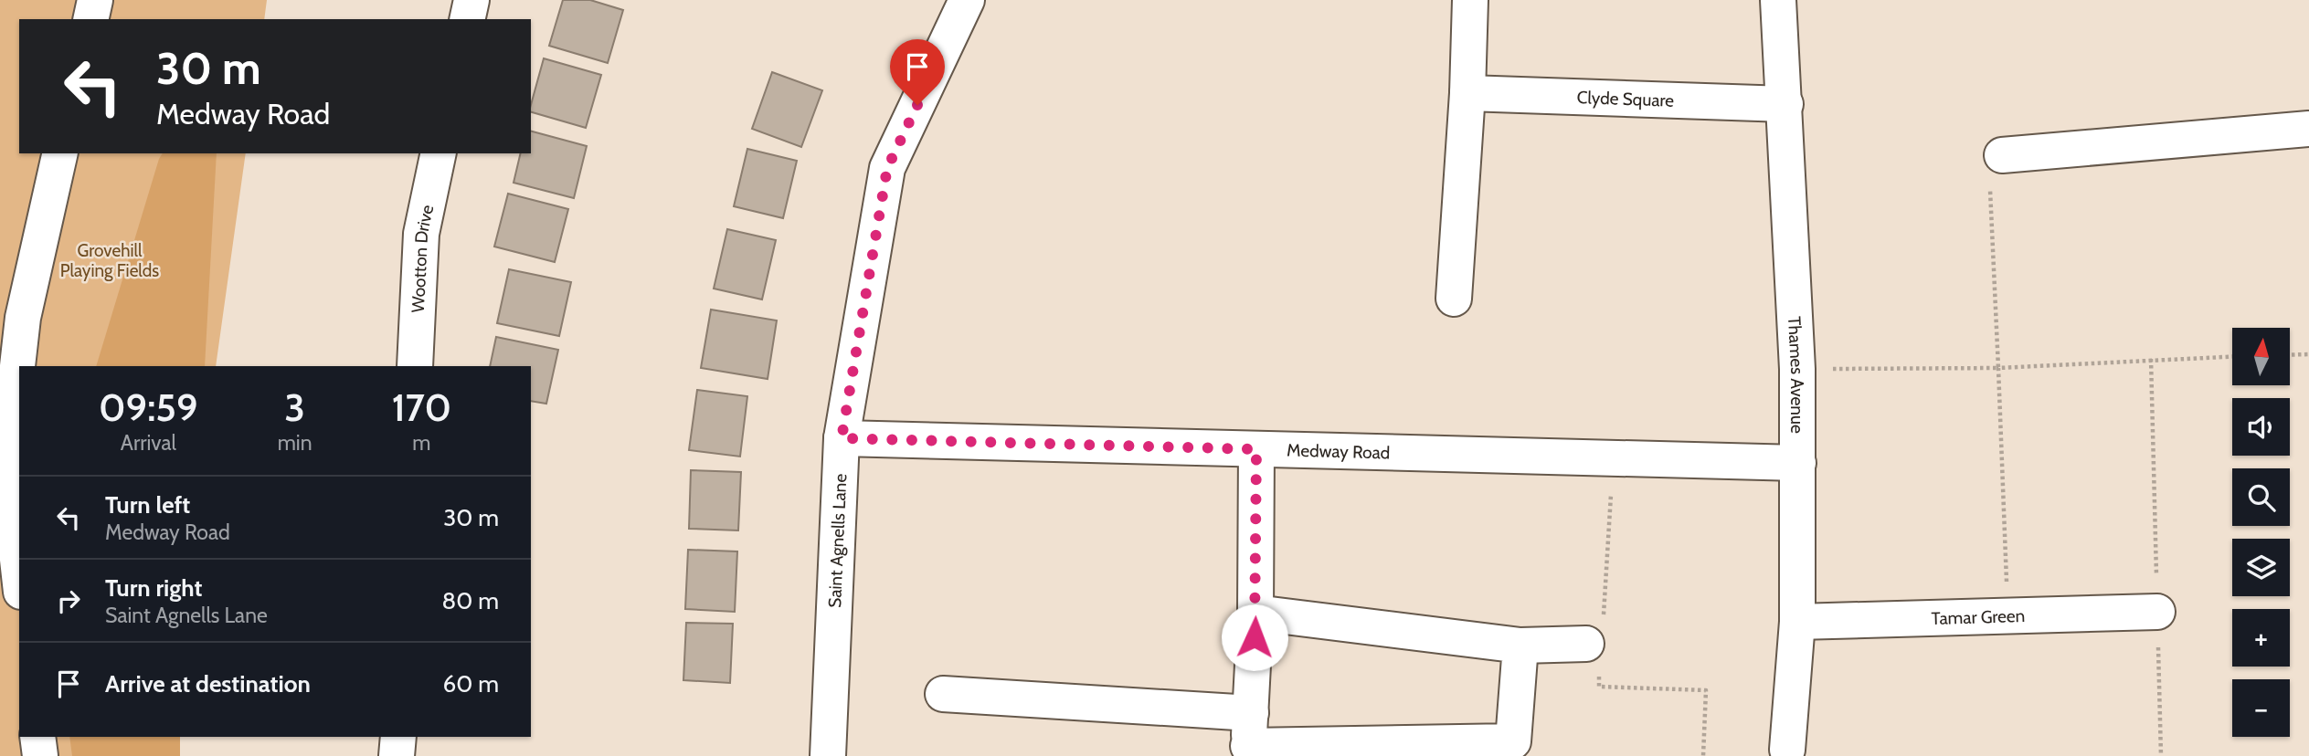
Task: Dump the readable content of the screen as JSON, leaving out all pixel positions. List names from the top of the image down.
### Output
{
  "streets": {
    "street": [
      "Clyde Square",
      "Wootton Drive",
      "Thames Avenue",
      "Medway Road",
      "Saint Agnells Lane",
      "Tamar Green"
    ]
  },
  "crossings": [
    ["Clyde Square", "Thames Avenue"],
    ["Thames Avenue", "Medway Road"],
    ["Thames Avenue", "Tamar Green"],
    ["Medway Road", "Saint Agnells Lane"]
  ],
  "parks": ["Grovehill Playing Fields"],
  "north": "top",
  "page": {
    "turn": ["30 m", "Medway Road"],
    "map_buttons": ["+", "−"],
    "eta": [
      "09:59",
      "Arrival",
      "3",
      "min",
      "170",
      "m"
    ],
    "list": [
      {
        "name": "Turn left",
        "note": "Medway Road",
        "value": "30 m"
      },
      {
        "name": "Turn right",
        "note": "Saint Agnells Lane",
        "value": "80 m"
      },
      {
        "name": "Arrive at destination",
        "value": "60 m"
      }
    ]
  }
}
